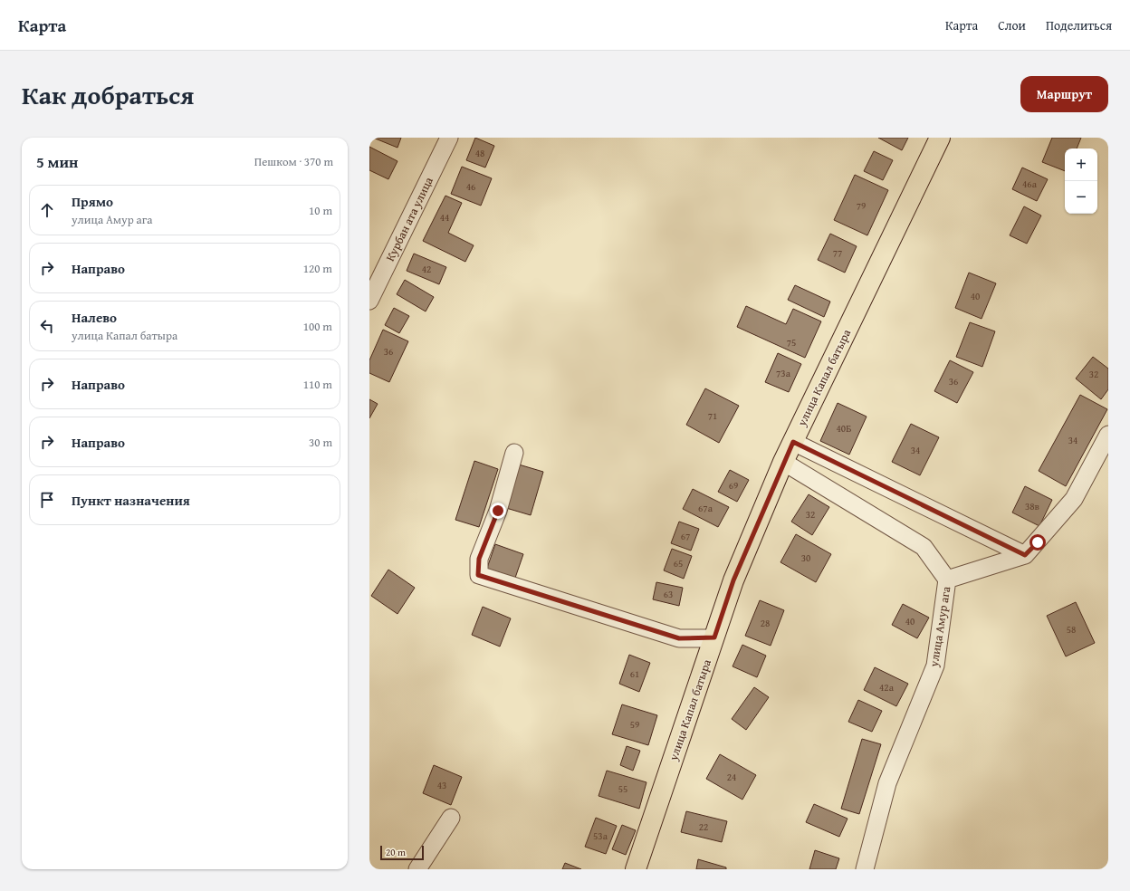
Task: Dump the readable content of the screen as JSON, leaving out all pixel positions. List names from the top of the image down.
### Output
{
  "streets": {
    "main road": ["улица Капал батыра"],
    "street": ["Курбан ата улица", "улица Амур ага"]
  },
  "house_numbers": [
    "48",
    "46а",
    "46",
    "79",
    "44",
    "77",
    "42",
    "40",
    "75",
    "36",
    "73а",
    "32",
    "36",
    "71",
    "40Б",
    "34",
    "34",
    "69",
    "38в",
    "67а",
    "32",
    "67",
    "30",
    "65",
    "63",
    "40",
    "28",
    "58",
    "61",
    "42а",
    "59",
    "24",
    "43",
    "55",
    "22",
    "53а"
  ],
  "scale_bar": "20 m",
  "page": {
    "header": "Карта",
    "nav": ["Карта", "Слои", "Поделиться"],
    "title": "Как добраться",
    "buttons": "Маршрут",
    "heading": ["5 мин", "Пешком · 370 m"],
    "map_buttons": ["+", "−"],
    "list": [
      ["Прямо", "улица Амур ага", "10 m"],
      ["Направо", "120 m"],
      ["Налево", "улица Капал батыра", "100 m"],
      ["Направо", "110 m"],
      ["Направо", "30 m"],
      "Пункт назначения"
    ],
    "scale": "20 m"
  }
}
